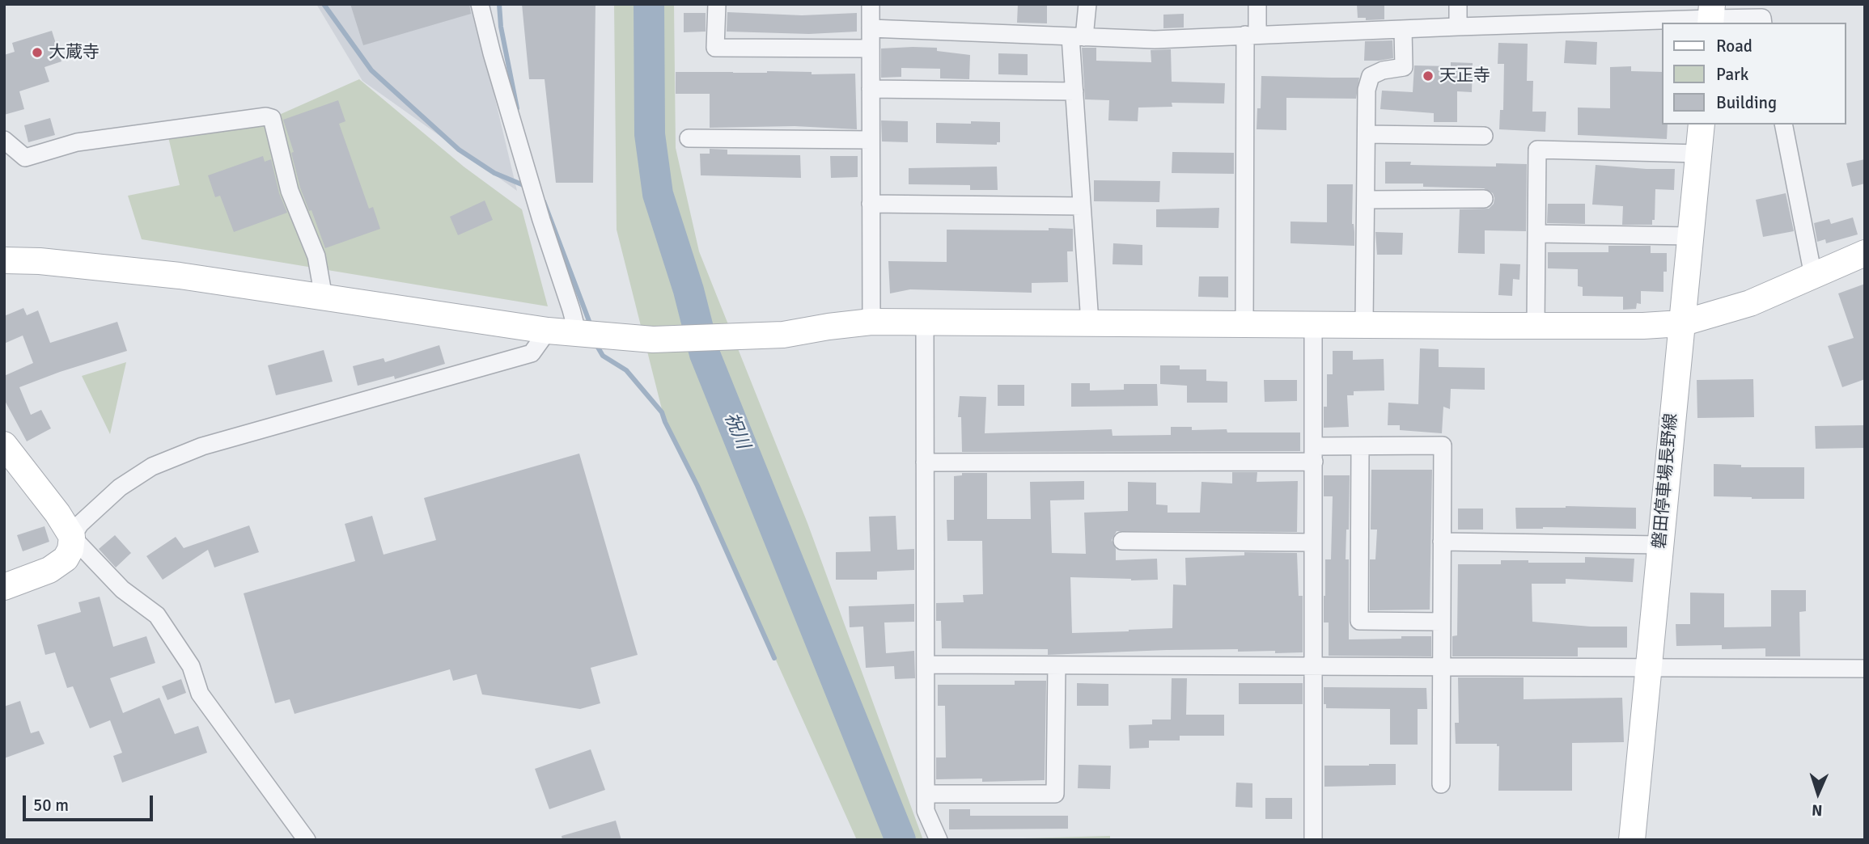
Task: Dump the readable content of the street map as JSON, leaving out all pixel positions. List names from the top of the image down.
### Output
{
  "streets": {
    "street": ["磐田停車場長野線"]
  },
  "water": ["祝川"],
  "places": ["大蔵寺", "天正寺"],
  "legend": ["Road", "Park", "Building"],
  "scale_bar": "50 m",
  "north": "bottom"
}
